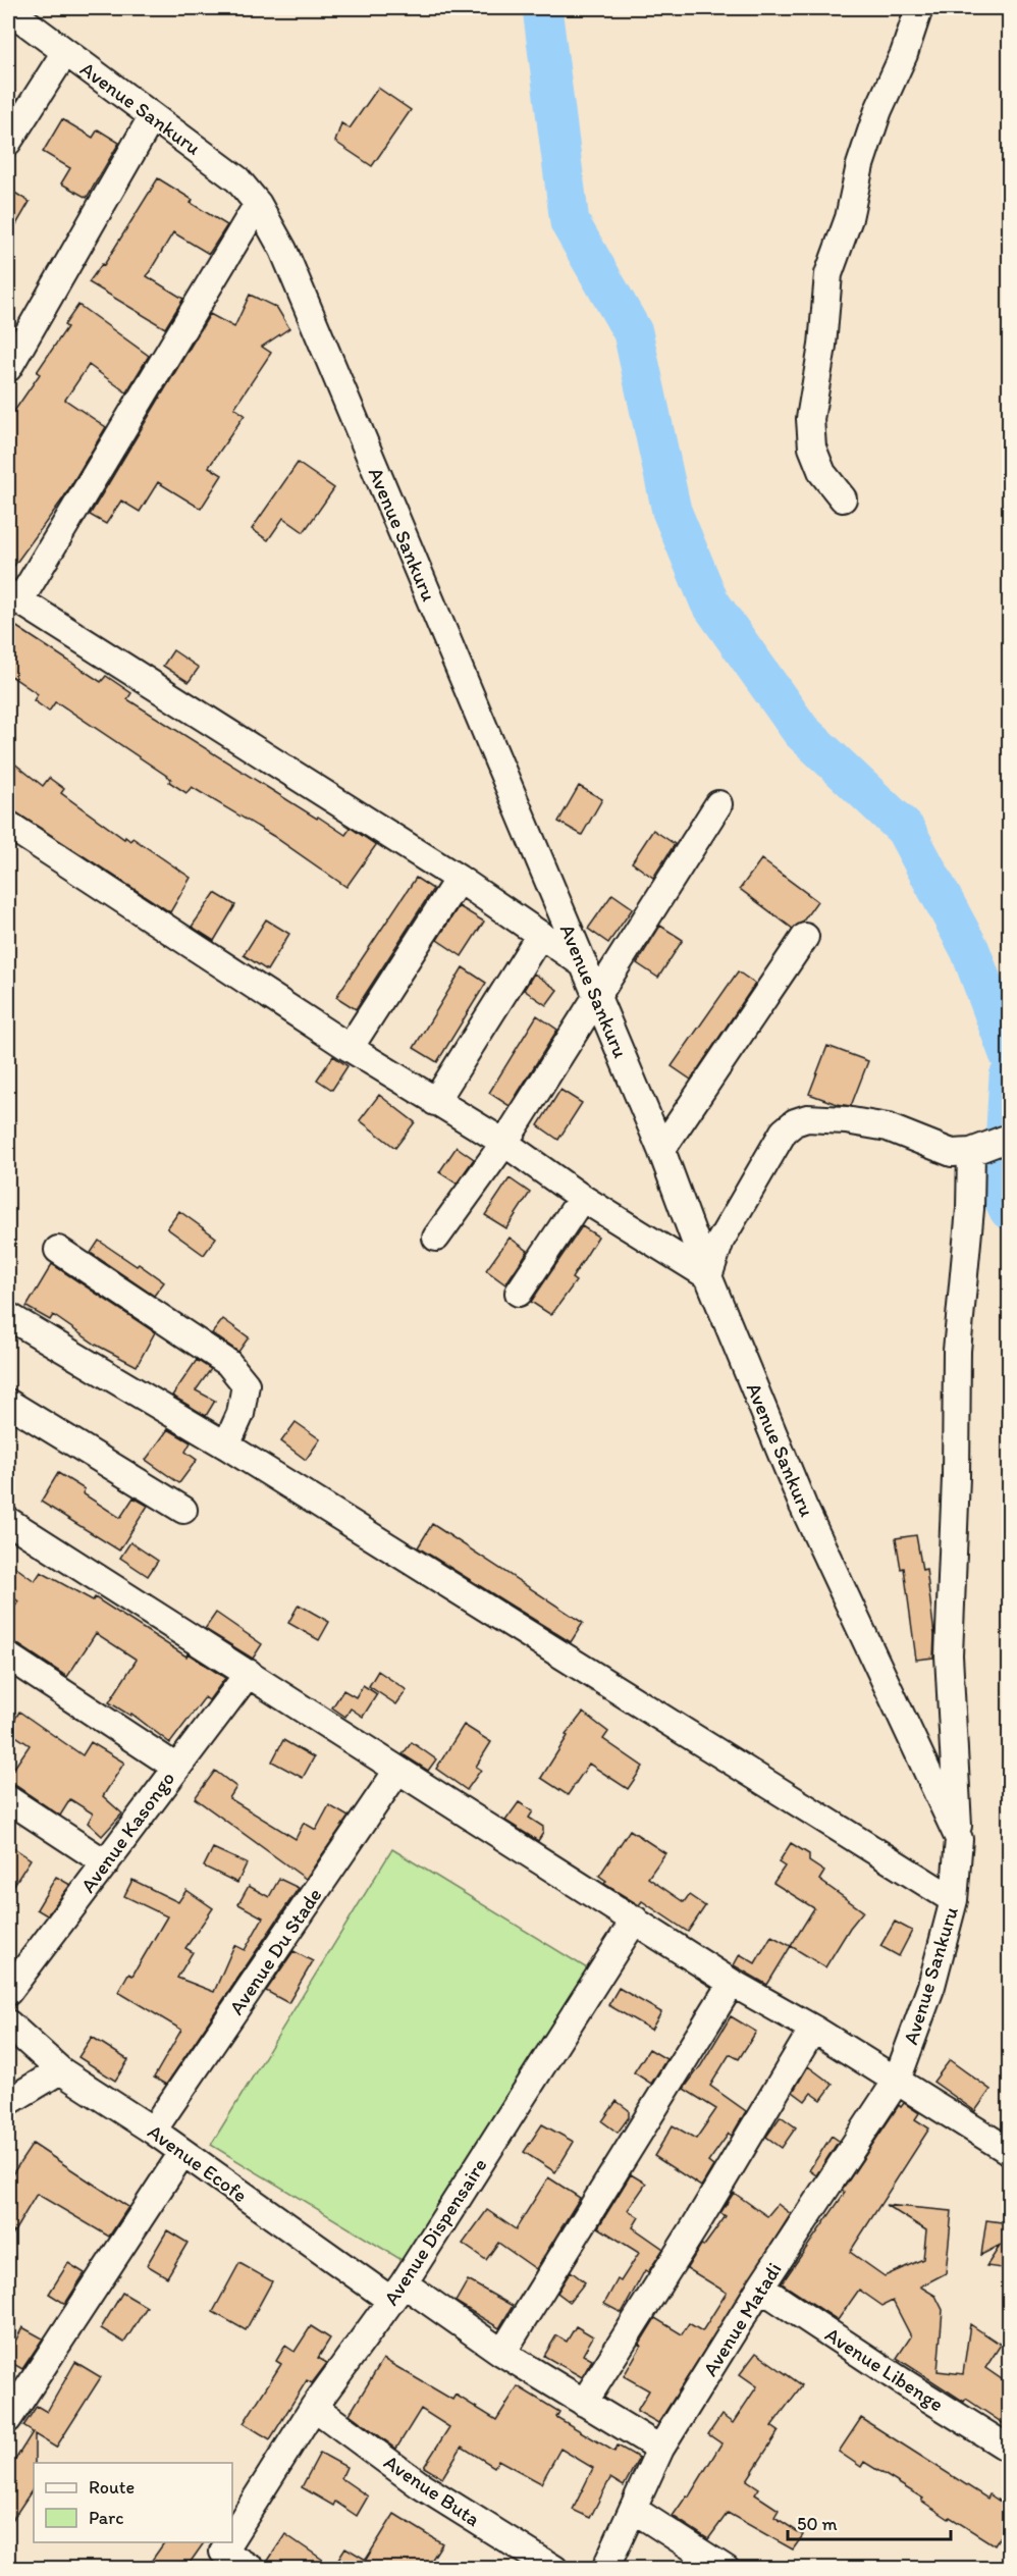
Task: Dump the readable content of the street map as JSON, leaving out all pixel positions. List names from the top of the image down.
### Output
{
  "streets": {
    "street": [
      "Avenue Sankuru",
      "Avenue Kasongo",
      "Avenue Du Stade",
      "Avenue Ecofe",
      "Avenue Dispensaire",
      "Avenue Matadi",
      "Avenue Libenge",
      "Avenue Buta"
    ]
  },
  "crossings": [
    ["Avenue Sankuru", "Avenue Matadi"],
    ["Avenue Du Stade", "Avenue Ecofe"],
    ["Avenue Ecofe", "Avenue Dispensaire"],
    ["Avenue Ecofe", "Avenue Matadi"],
    ["Avenue Dispensaire", "Avenue Buta"],
    ["Avenue Matadi", "Avenue Libenge"]
  ],
  "legend": ["Route", "Parc"],
  "scale_bar": "50 m"
}
